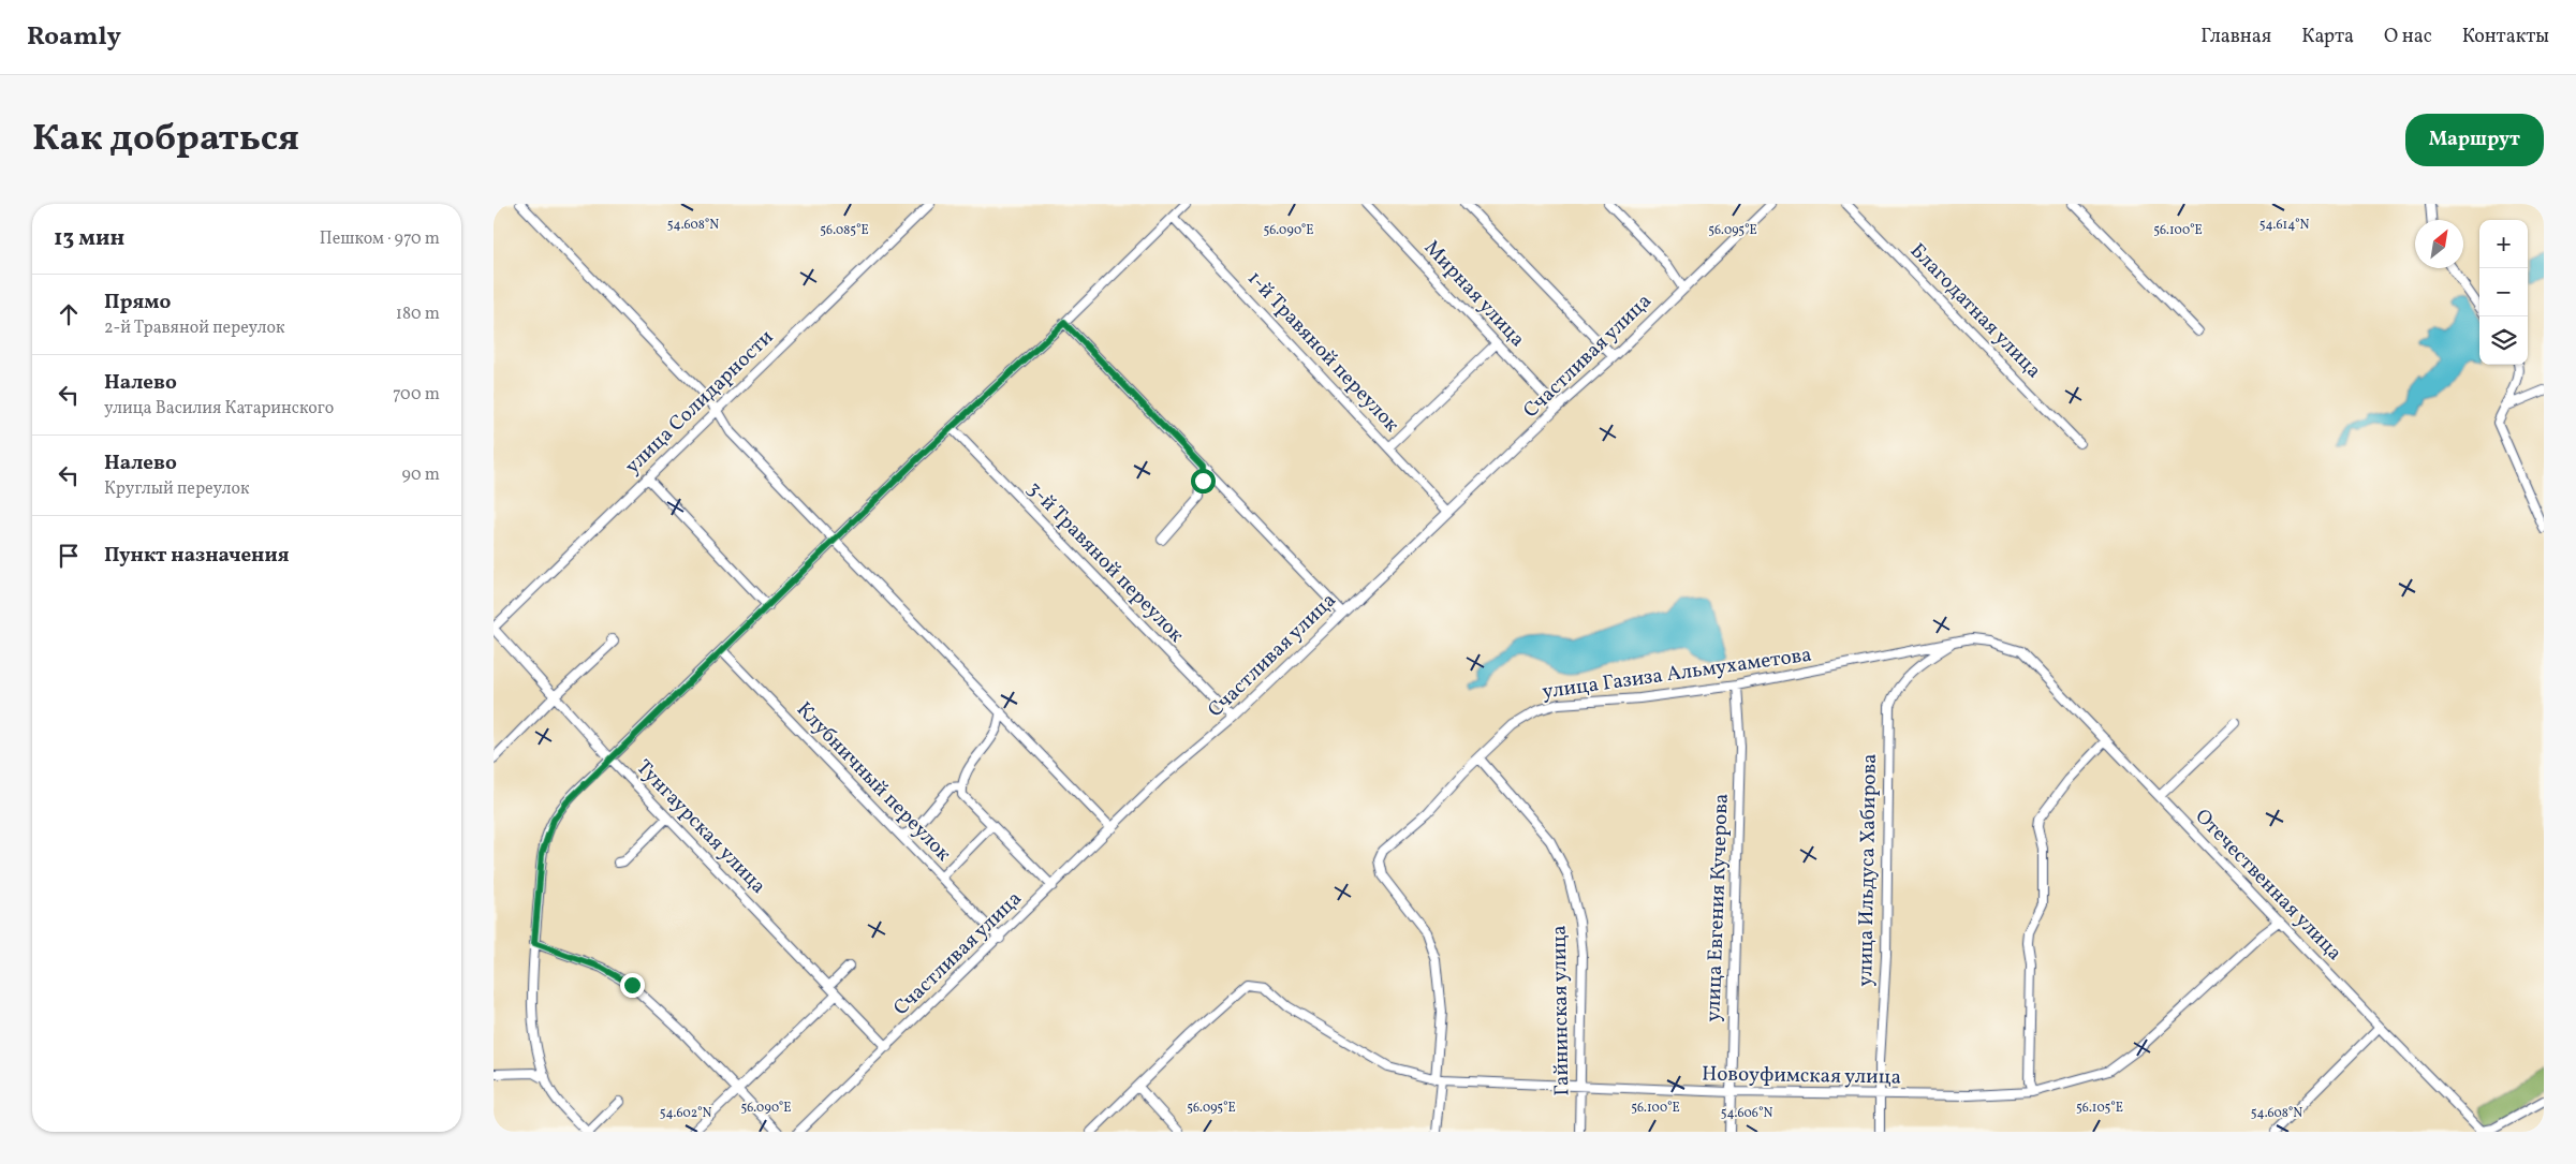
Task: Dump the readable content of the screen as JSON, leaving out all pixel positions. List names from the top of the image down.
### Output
{
  "streets": {
    "street": [
      "Мирная улица",
      "Благодатная улица",
      "1-й Травяной переулок",
      "Счастливая улица",
      "улица Солидарности",
      "3-й Травяной переулок",
      "улица Газиза Альмухаметова",
      "Клубничный переулок",
      "Тунгаурская улица",
      "улица Ильдуса Хабирова",
      "Отечественная улица",
      "улица Евгения Кучерова",
      "Гайнинская улица",
      "Новоуфимская улица"
    ]
  },
  "crossings": [
    ["Мирная улица", "Счастливая улица"],
    ["1-й Травяной переулок", "Счастливая улица"],
    ["Счастливая улица", "3-й Травяной переулок"],
    ["Счастливая улица", "Клубничный переулок"],
    ["Счастливая улица", "Тунгаурская улица"],
    ["улица Солидарности", "Тунгаурская улица"],
    ["улица Газиза Альмухаметова", "улица Ильдуса Хабирова"],
    ["улица Газиза Альмухаметова", "Отечественная улица"],
    ["улица Газиза Альмухаметова", "улица Евгения Кучерова"],
    ["улица Газиза Альмухаметова", "Гайнинская улица"],
    ["улица Газиза Альмухаметова", "Новоуфимская улица"],
    ["улица Ильдуса Хабирова", "Новоуфимская улица"],
    ["Отечественная улица", "Новоуфимская улица"],
    ["улица Евгения Кучерова", "Новоуфимская улица"],
    ["Гайнинская улица", "Новоуфимская улица"]
  ],
  "north": "top right",
  "page": {
    "header": "Roamly",
    "nav": [
      "Главная",
      "Карта",
      "О нас",
      "Контакты"
    ],
    "title": "Как добраться",
    "buttons": "Маршрут",
    "heading": ["13 мин", "Пешком · 970 m"],
    "map_buttons": ["+", "−"],
    "list": [
      ["Прямо", "2-й Травяной переулок", "180 m"],
      ["Налево", "улица Василия Катаринского", "700 m"],
      ["Налево", "Круглый переулок", "90 m"],
      "Пункт назначения"
    ]
  },
  "coordinates": [
    "54.608°N",
    "54.614°N",
    "56.085°E",
    "56.090°E",
    "56.095°E",
    "56.100°E",
    "56.105°E",
    "54.602°N",
    "54.606°N"
  ]
}
